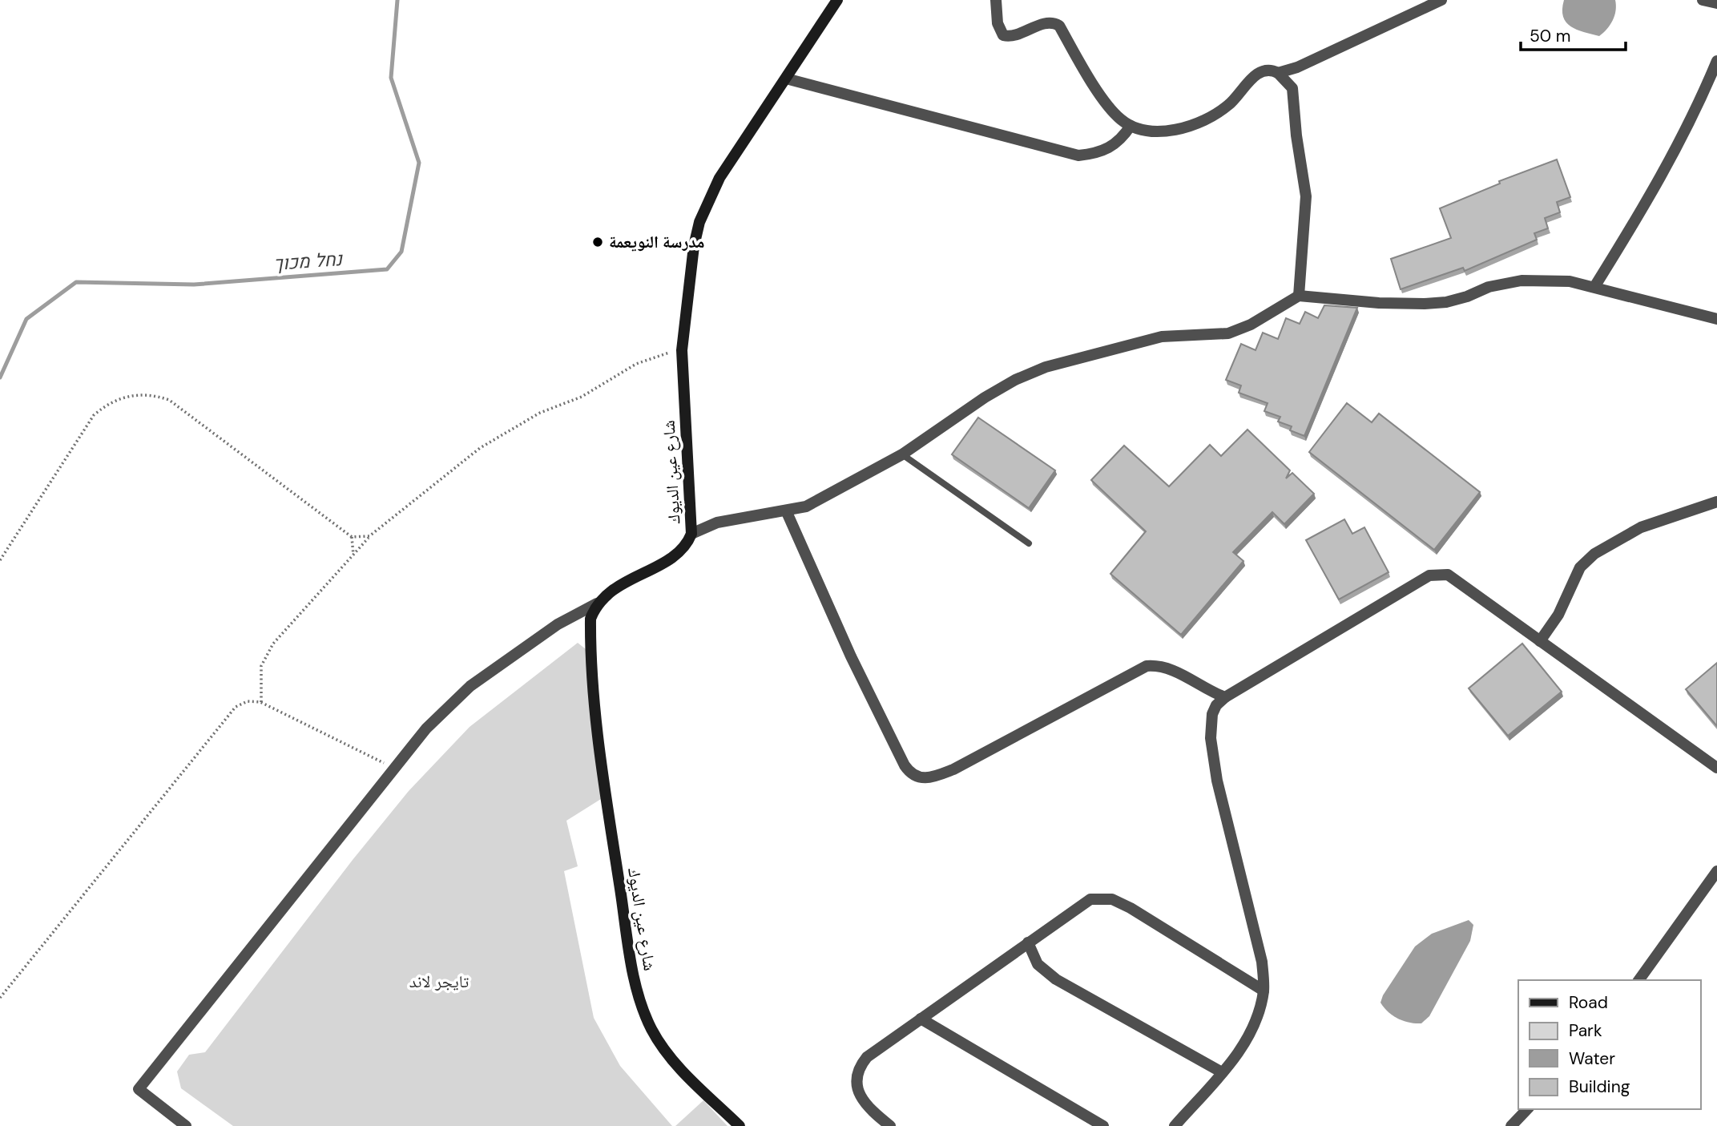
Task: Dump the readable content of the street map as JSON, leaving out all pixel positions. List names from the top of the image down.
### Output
{
  "streets": {
    "street": ["شارع عين الديوك"]
  },
  "water": ["נחל מכוך"],
  "parks": ["تايجر لاند"],
  "places": ["مدرسة النويعمة"],
  "legend": [
    "Road",
    "Park",
    "Water",
    "Building"
  ],
  "scale_bar": "50 m"
}
